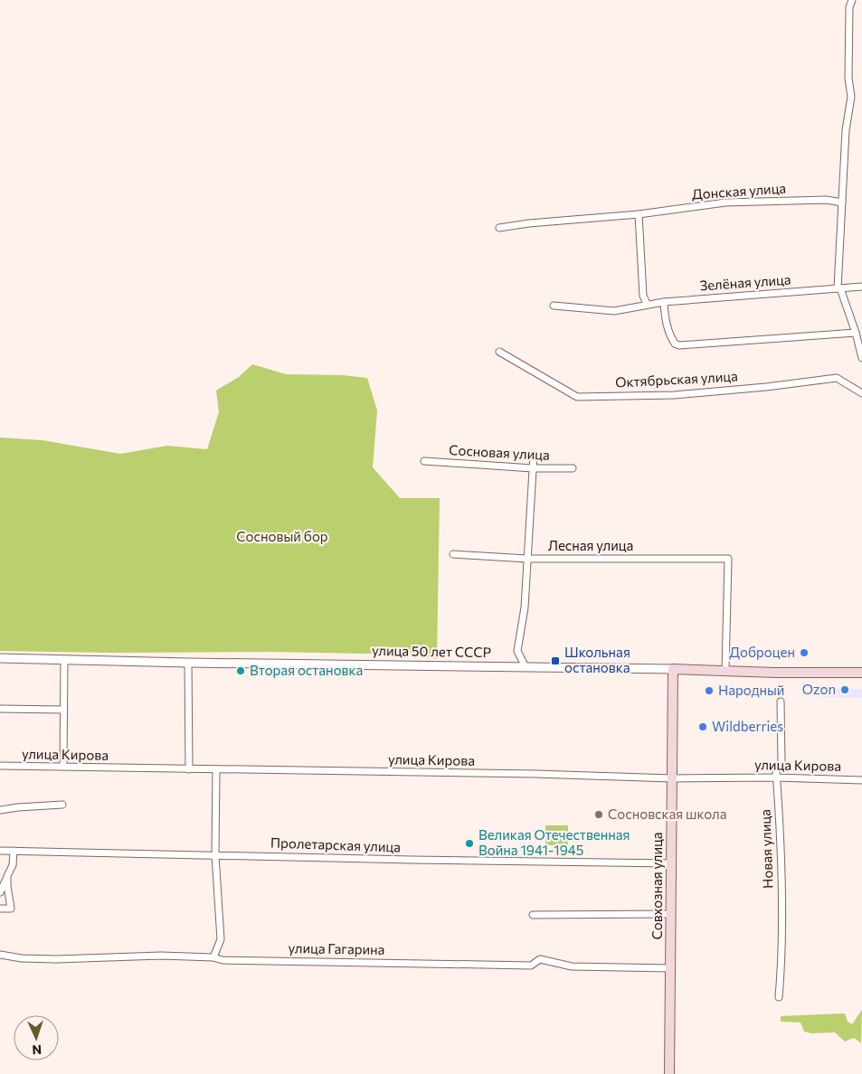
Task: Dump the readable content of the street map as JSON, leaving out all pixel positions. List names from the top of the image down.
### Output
{
  "streets": {
    "main road": ["улица 50 лет СССР", "Совхозная улица"],
    "street": [
      "Донская улица",
      "Зелёная улица",
      "Октябрьская улица",
      "Сосновая улица",
      "Лесная улица",
      "улица Кирова",
      "Пролетарская улица",
      "Новая улица",
      "улица Гагарина"
    ]
  },
  "crossings": [
    ["Лесная улица", "улица 50 лет СССР"],
    ["улица 50 лет СССР", "Совхозная улица"],
    ["улица Кирова", "Новая улица"],
    ["улица Кирова", "Совхозная улица"],
    ["Пролетарская улица", "Совхозная улица"],
    ["Совхозная улица", "улица Гагарина"]
  ],
  "parks": ["Сосновый бор"],
  "places": {
    "other": [
      "Доброцен",
      "Вторая остановка",
      "Ozon",
      "Народный",
      "Wildberries",
      "Сосновская школа",
      "Великая Отечественная Война 1941-1945"
    ],
    "transit": ["Школьная остановка"]
  },
  "north": "bottom"
}
